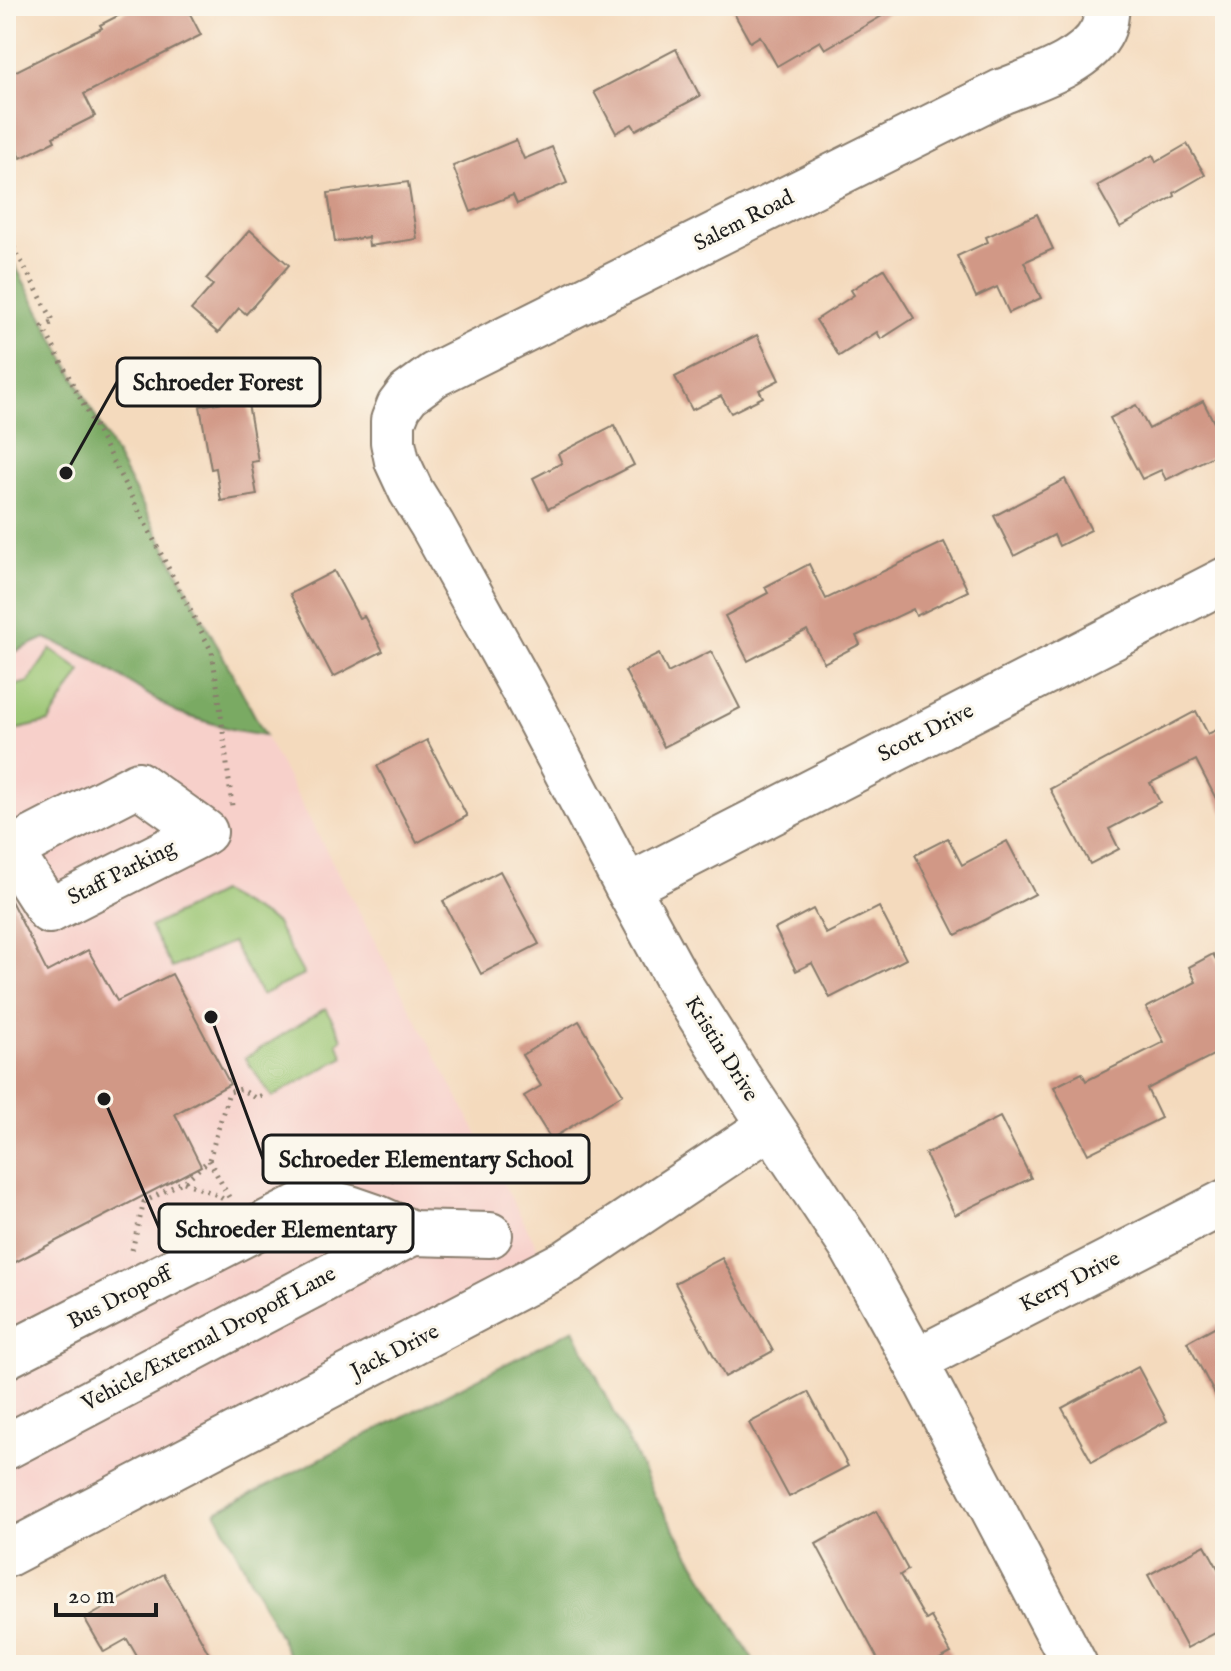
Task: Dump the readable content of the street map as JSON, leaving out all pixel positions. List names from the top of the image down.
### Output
{
  "streets": {
    "street": [
      "Salem Road",
      "Scott Drive",
      "Kristin Drive",
      "Kerry Drive",
      "Bus Dropoff",
      "Vehicle/External Dropoff Lane",
      "Jack Drive"
    ]
  },
  "crossings": [
    ["Salem Road", "Kristin Drive"],
    ["Scott Drive", "Kristin Drive"],
    ["Kristin Drive", "Kerry Drive"],
    ["Kristin Drive", "Jack Drive"],
    ["Bus Dropoff", "Vehicle/External Dropoff Lane"]
  ],
  "places": ["Schroeder Forest", "Schroeder Elementary School", "Schroeder Elementary"],
  "scale_bar": "20 m"
}
